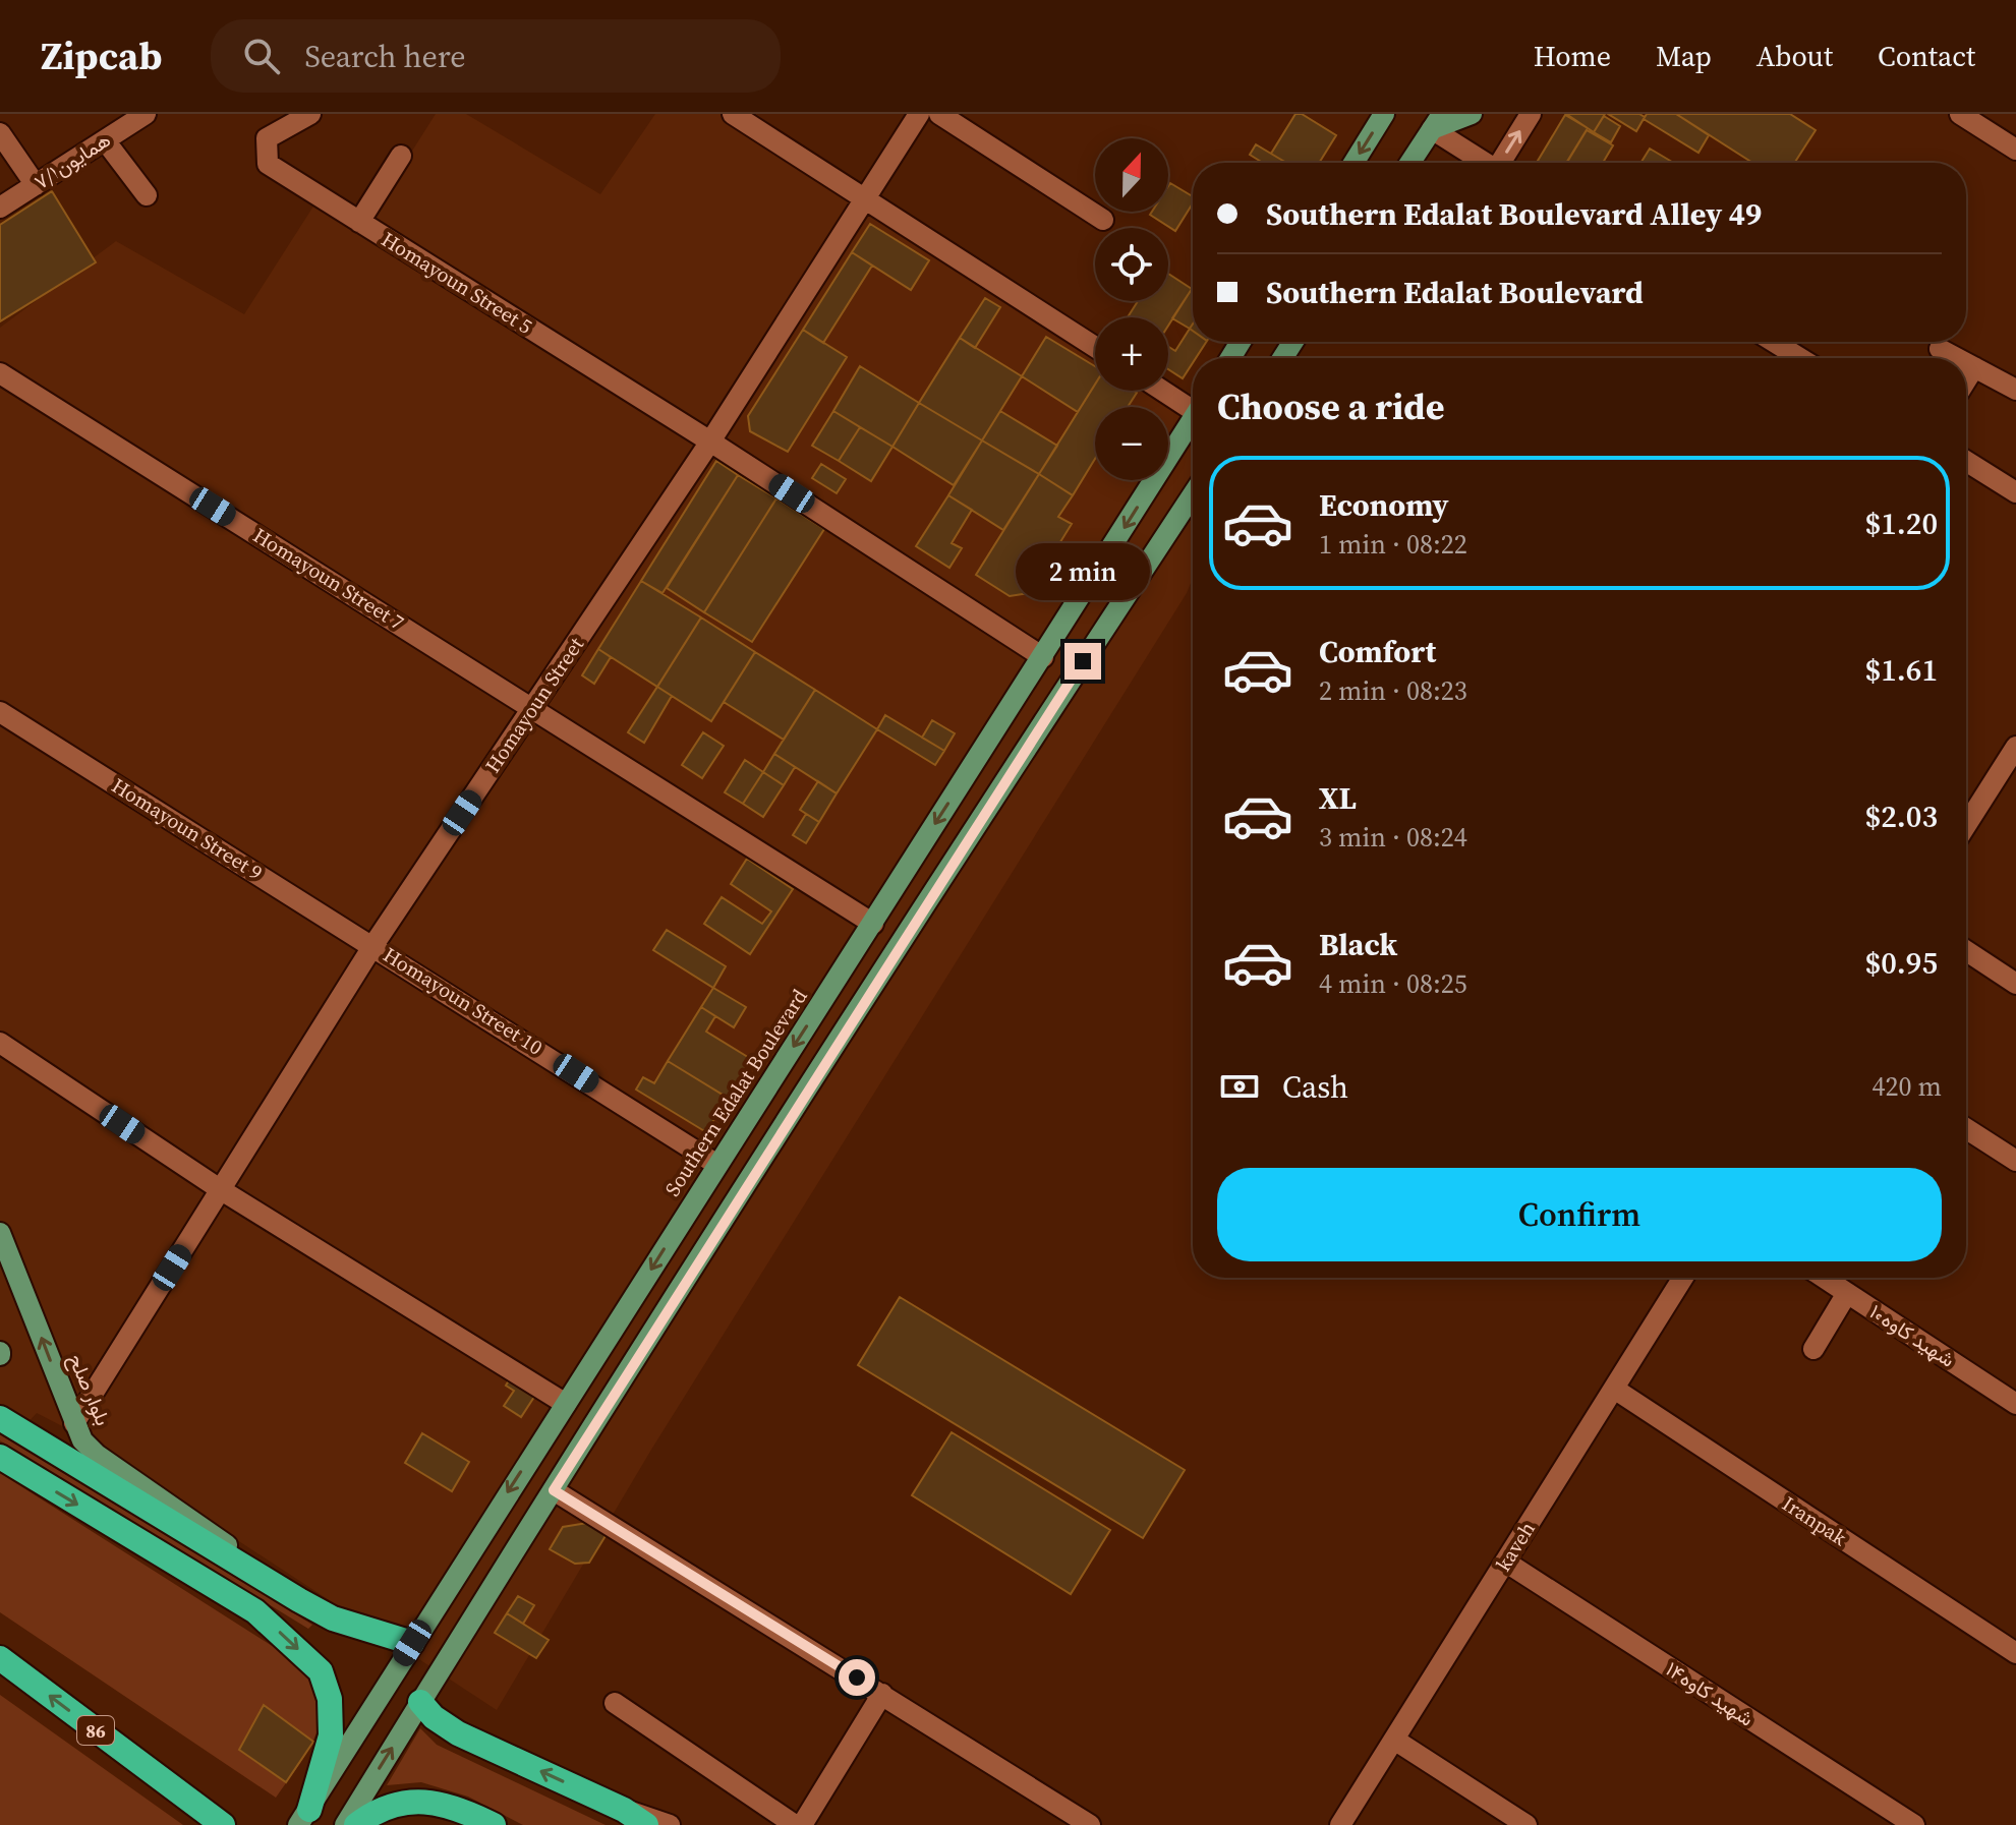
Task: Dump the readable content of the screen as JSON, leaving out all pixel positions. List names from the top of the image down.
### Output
{
  "streets": {
    "highway": ["86"],
    "main road": ["Southern Edalat Boulevard", "بلوار صلح"],
    "street": [
      "همایون۷/۱",
      "Homayoun Street 5",
      "Homayoun Street 7",
      "Homayoun Street",
      "Homayoun Street 9",
      "Homayoun Street 10",
      "شهید کاوه۱۰",
      "Iranpak",
      "kaveh",
      "شهید کاوه۱۴"
    ]
  },
  "crossings": [
    ["Homayoun Street 5", "Homayoun Street"],
    ["Homayoun Street 5", "Southern Edalat Boulevard"],
    ["Homayoun Street 7", "Homayoun Street"],
    ["Homayoun Street 7", "Southern Edalat Boulevard"],
    ["Homayoun Street", "Homayoun Street 9"],
    ["Homayoun Street", "Homayoun Street 10"],
    ["Homayoun Street", "بلوار صلح"],
    ["Homayoun Street 9", "Homayoun Street 10"],
    ["Homayoun Street 10", "Southern Edalat Boulevard"],
    ["Iranpak", "kaveh"],
    ["kaveh", "شهید کاوه۱۴"]
  ],
  "one_way": ["بلوار صلح"],
  "north": "top",
  "page": {
    "header": "Zipcab",
    "search": "Search here",
    "nav": [
      "Home",
      "Map",
      "About",
      "Contact"
    ],
    "map_buttons": ["+", "−"],
    "banner": ["Southern Edalat Boulevard Alley 49", "Southern Edalat Boulevard"],
    "heading": "Choose a ride",
    "list": [
      {
        "name": "Economy",
        "note": "1 min · 08:22",
        "value": "$1.20"
      },
      {
        "name": "Comfort",
        "note": "2 min · 08:23",
        "value": "$1.61"
      },
      {
        "name": "XL",
        "note": "3 min · 08:24",
        "value": "$2.03"
      },
      {
        "name": "Black",
        "note": "4 min · 08:25",
        "value": "$0.95"
      }
    ],
    "bubble": "2 min",
    "pay": ["Cash", "420 m"],
    "buttons": "Confirm"
  }
}
